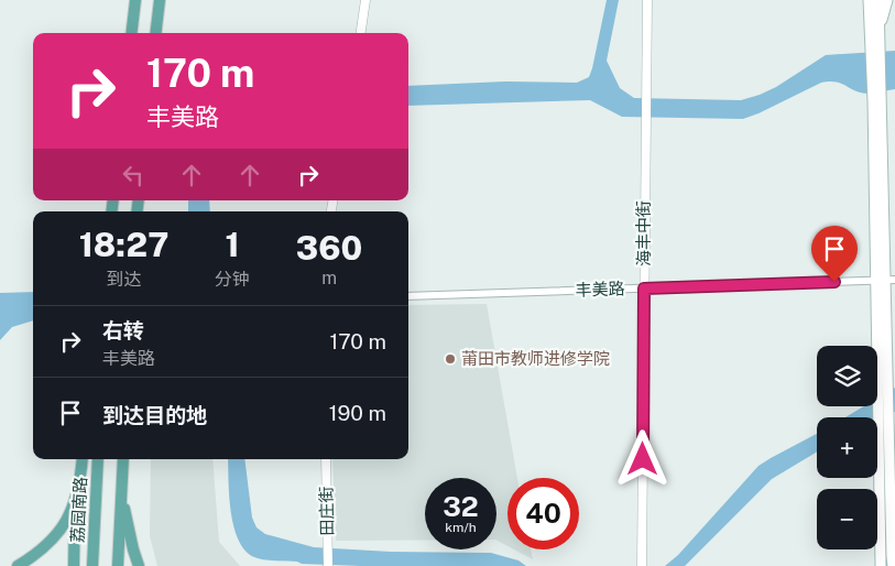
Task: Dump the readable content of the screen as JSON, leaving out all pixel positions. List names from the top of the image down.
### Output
{
  "streets": {
    "main road": ["荔园南路"],
    "street": ["海丰中街", "丰美路", "田庄街"]
  },
  "crossings": [
    ["海丰中街", "丰美路"]
  ],
  "places": ["莆田市教师进修学院"],
  "page": {
    "turn": ["170 m", "丰美路"],
    "eta": [
      "18:27",
      "到达",
      "1",
      "分钟",
      "360",
      "m"
    ],
    "list": [
      {
        "name": "右转",
        "note": "丰美路",
        "value": "170 m"
      },
      {
        "name": "到达目的地",
        "value": "190 m"
      }
    ],
    "map_buttons": ["+", "−"],
    "speed": "32 km/h",
    "limit": "40"
  }
}
